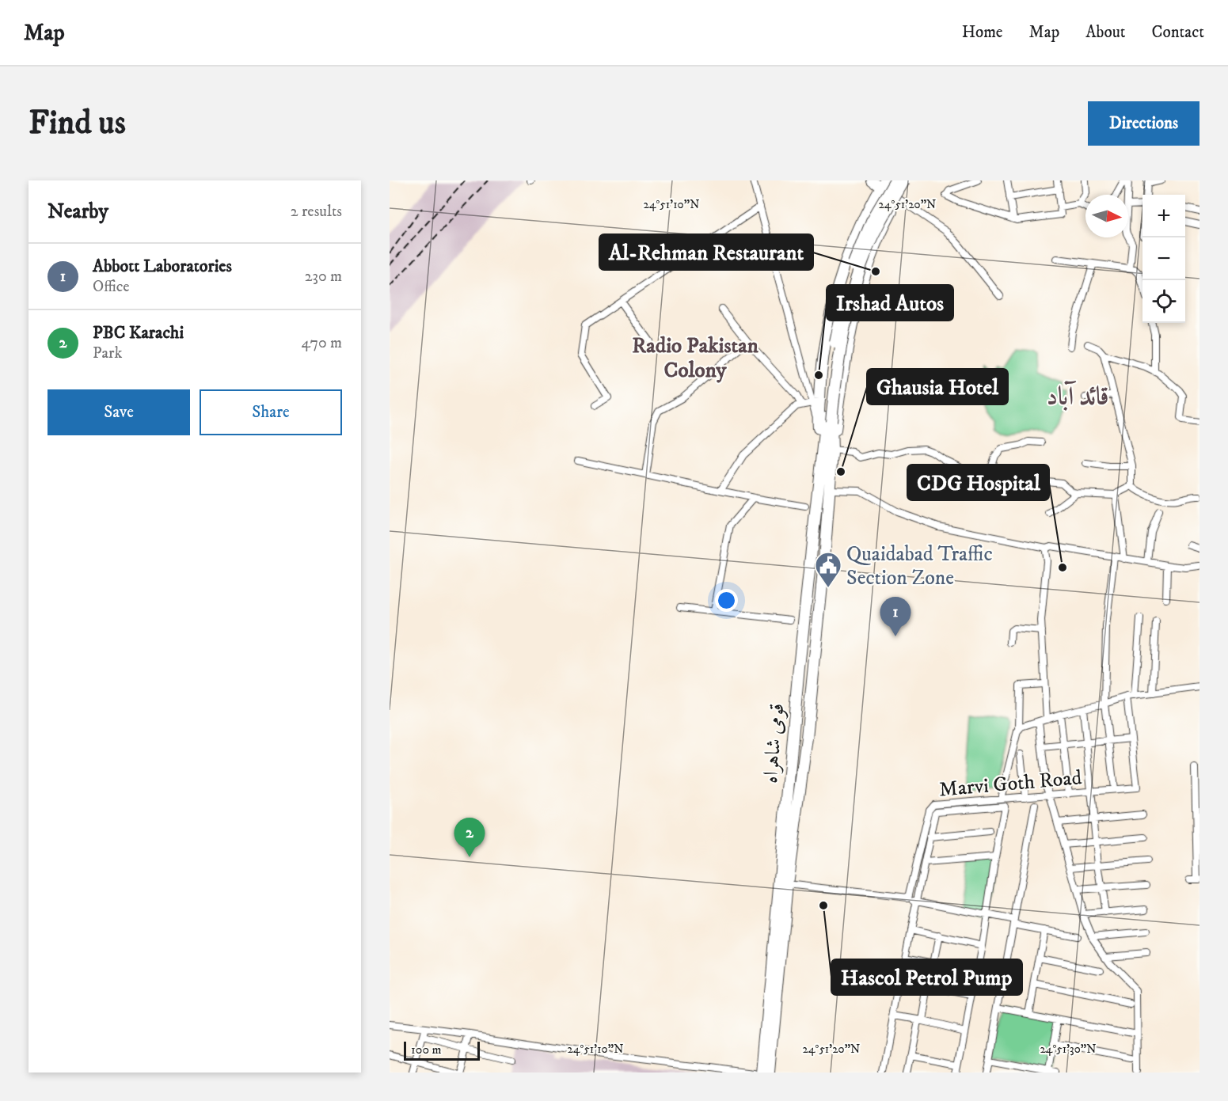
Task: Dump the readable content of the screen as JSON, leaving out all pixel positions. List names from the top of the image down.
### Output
{
  "streets": {
    "highway": ["قومی شاہراہ"],
    "street": ["Marvi Goth Road"]
  },
  "districts": ["Radio Pakistan Colony", "قائد آباد"],
  "places": {
    "other": [
      "Al-Rehman Restaurant",
      "Irshad Autos",
      "Ghausia Hotel",
      "CDG Hospital",
      "Hascol Petrol Pump"
    ],
    "public building": ["Quaidabad Traffic Section Zone"]
  },
  "scale_bar": "100 m",
  "north": "right",
  "page": {
    "header": "Map",
    "nav": [
      "Home",
      "Map",
      "About",
      "Contact"
    ],
    "buttons": [
      "Directions",
      ["Save", "Share"]
    ],
    "title": "Find us",
    "heading": ["Nearby", "2 results"],
    "map_buttons": ["+", "−"],
    "list": [
      {
        "mark": "1",
        "name": "Abbott Laboratories",
        "note": "Office",
        "value": "230 m"
      },
      {
        "mark": "2",
        "name": "PBC Karachi",
        "note": "Park",
        "value": "470 m"
      }
    ],
    "pins": ["1", "2"],
    "scale": "100 m"
  },
  "coordinates": ["24°51'10\"N", "24°51'20\"N", "24°51'30\"N"]
}
